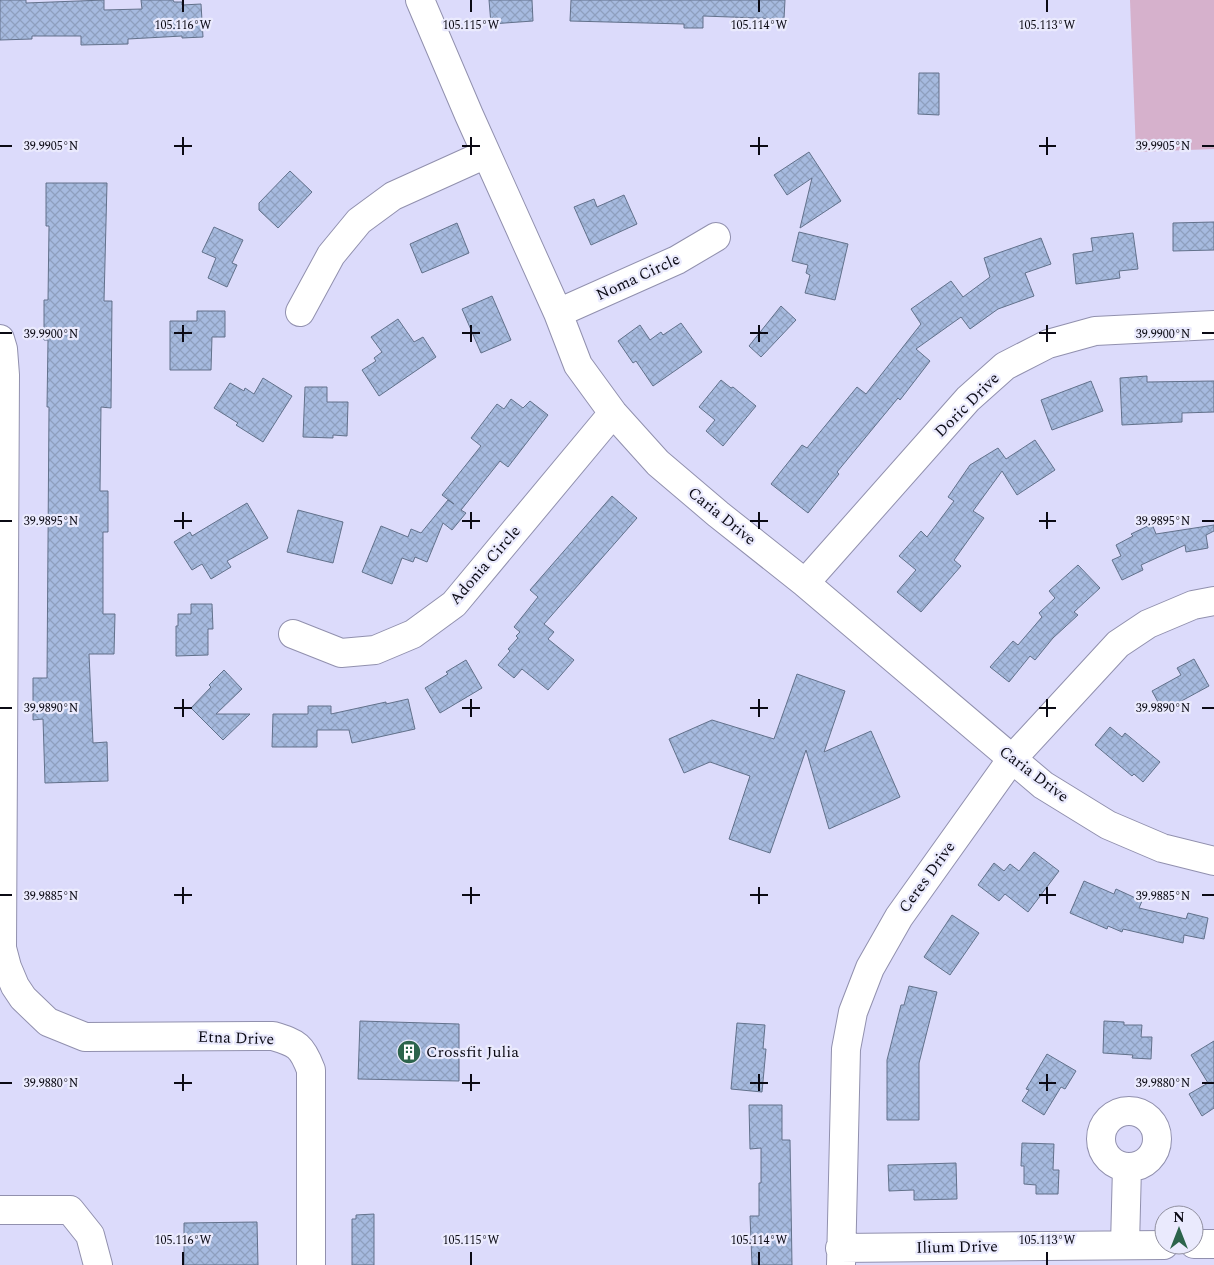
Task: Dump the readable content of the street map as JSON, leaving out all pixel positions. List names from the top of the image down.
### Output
{
  "streets": {
    "street": [
      "Noma Circle",
      "Doric Drive",
      "Caria Drive",
      "Adonia Circle",
      "Ceres Drive",
      "Etna Drive",
      "Ilium Drive"
    ]
  },
  "crossings": [
    ["Noma Circle", "Caria Drive"],
    ["Doric Drive", "Caria Drive"],
    ["Caria Drive", "Adonia Circle"],
    ["Caria Drive", "Ceres Drive"],
    ["Ceres Drive", "Ilium Drive"]
  ],
  "places": {
    "building": ["Crossfit Julia"]
  },
  "north": "top",
  "coordinates": [
    "105.116°W",
    "105.115°W",
    "105.114°W",
    "105.113°W",
    "39.9905°N",
    "39.9900°N",
    "39.9895°N",
    "39.9890°N",
    "39.9885°N",
    "39.9880°N"
  ]
}
